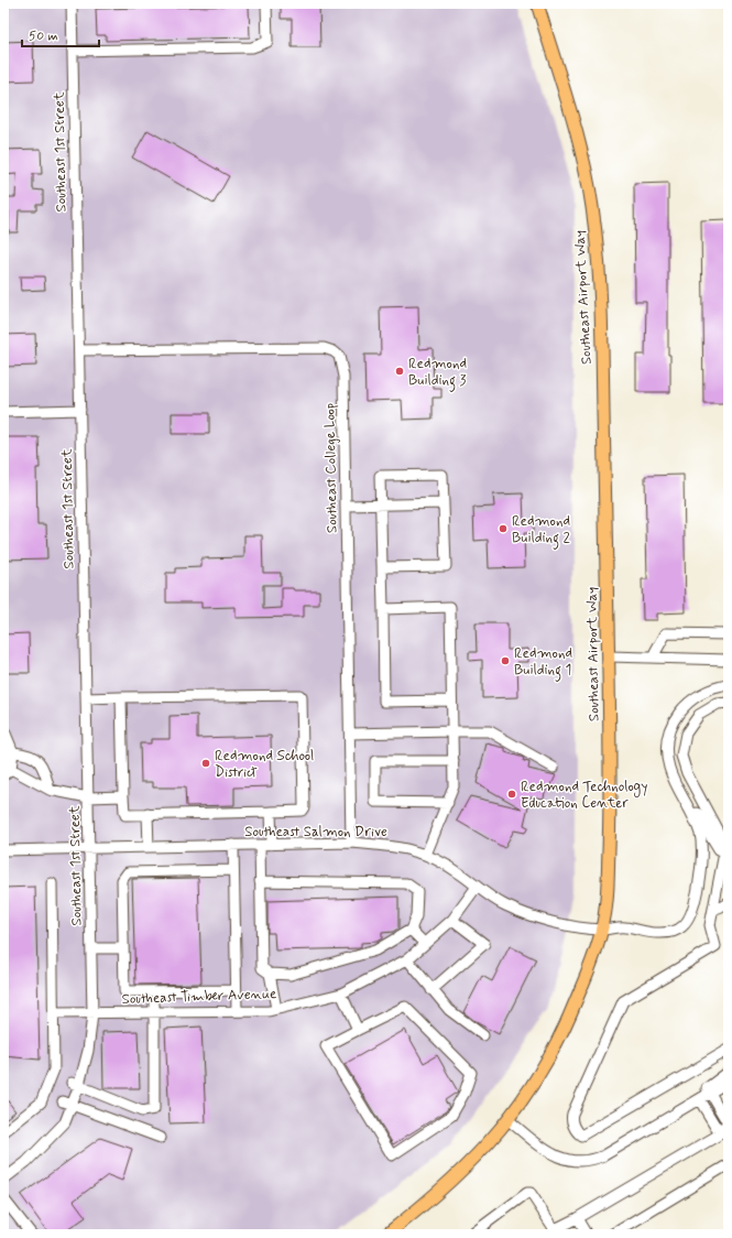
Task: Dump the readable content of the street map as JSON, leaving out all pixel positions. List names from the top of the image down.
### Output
{
  "streets": {
    "main road": ["Southeast Airport Way"],
    "street": [
      "Southeast 1st Street",
      "Southeast College Loop",
      "Southeast Salmon Drive",
      "Southeast Timber Avenue"
    ]
  },
  "crossings": [
    ["Southeast 1st Street", "Southeast College Loop"],
    ["Southeast 1st Street", "Southeast Salmon Drive"],
    ["Southeast 1st Street", "Southeast Timber Avenue"],
    ["Southeast Airport Way", "Southeast Salmon Drive"],
    ["Southeast College Loop", "Southeast Salmon Drive"],
    ["Southeast Salmon Drive", "Southeast Timber Avenue"]
  ],
  "places": [
    "Redmond Building 3",
    "Redmond Building 2",
    "Redmond Building 1",
    "Redmond School District",
    "Redmond Technology Education Center"
  ],
  "scale_bar": "50 m"
}
